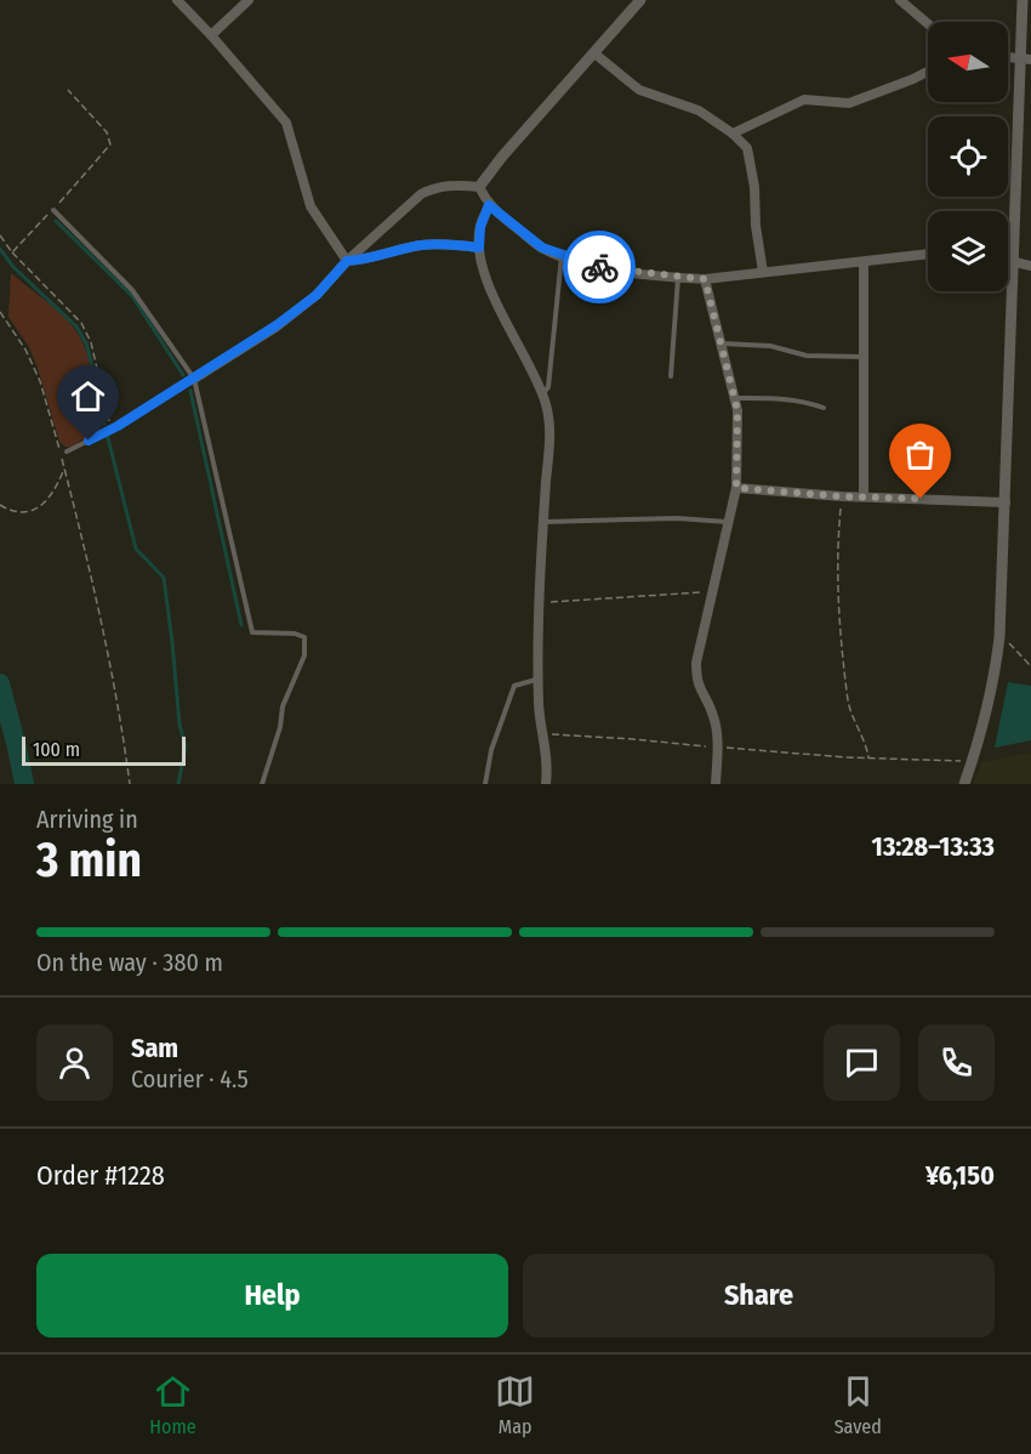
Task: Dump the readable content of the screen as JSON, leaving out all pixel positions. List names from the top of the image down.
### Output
{
  "scale_bar": "100 m",
  "north": "left",
  "page": {
    "scale": "100 m",
    "heading": ["3 min", "Arriving in", "13:28–13:33"],
    "panel": [
      "Sam",
      "Courier · 4.5",
      "Order #1228",
      "¥6,150"
    ],
    "bar": "On the way · 380 m",
    "buttons": ["Help", "Share"],
    "tabs": ["Home", "Map", "Saved"]
  }
}
